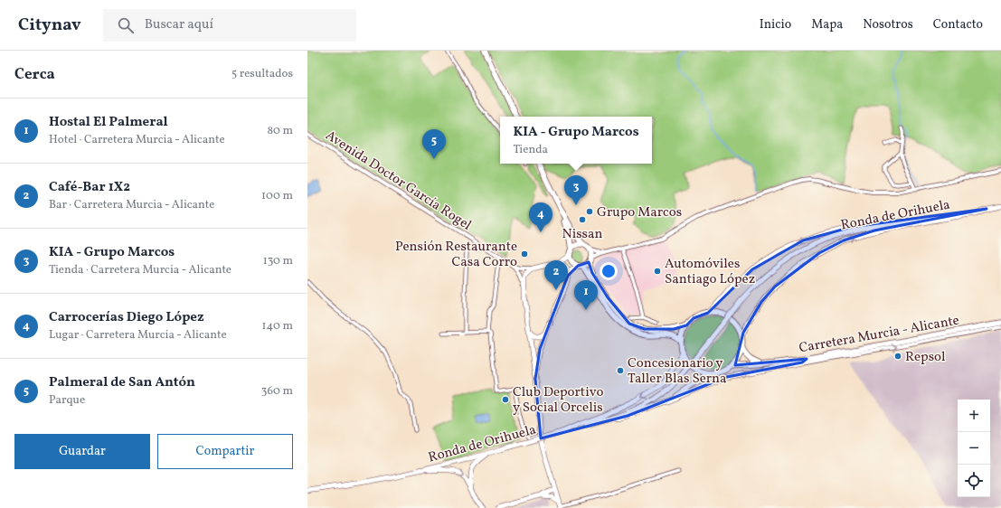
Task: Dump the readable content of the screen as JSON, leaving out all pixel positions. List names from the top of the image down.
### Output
{
  "streets": {
    "highway": ["Carretera Murcia - Alicante"],
    "main road": ["Ronda de Orihuela"],
    "street": ["Avenida Doctor García Rogel"]
  },
  "places": [
    "Grupo Marcos",
    "Nissan",
    "Pensión Restaurante Casa Corro",
    "Automóviles Santiago López",
    "Repsol",
    "Concesionario y Taller Blas Serna",
    "Club Deportivo y Social Orcelis"
  ],
  "page": {
    "header": "Citynav",
    "search": "Buscar aquí",
    "nav": [
      "Inicio",
      "Mapa",
      "Nosotros",
      "Contacto"
    ],
    "heading": ["Cerca", "5 resultados"],
    "list": [
      {
        "mark": "1",
        "name": "Hostal El Palmeral",
        "note": "Hotel · Carretera Murcia - Alicante",
        "value": "80 m"
      },
      {
        "mark": "2",
        "name": "Café-Bar 1X2",
        "note": "Bar · Carretera Murcia - Alicante",
        "value": "100 m"
      },
      {
        "mark": "3",
        "name": "KIA - Grupo Marcos",
        "note": "Tienda · Carretera Murcia - Alicante",
        "value": "130 m"
      },
      {
        "mark": "4",
        "name": "Carrocerías Diego López",
        "note": "Lugar · Carretera Murcia - Alicante",
        "value": "140 m"
      },
      {
        "mark": "5",
        "name": "Palmeral de San Antón",
        "note": "Parque",
        "value": "360 m"
      }
    ],
    "popup": ["KIA - Grupo Marcos", "Tienda"],
    "pins": [
      "5",
      "3",
      "4",
      "2",
      "1"
    ],
    "map_buttons": ["+", "−"],
    "buttons": ["Guardar", "Compartir"]
  }
}
